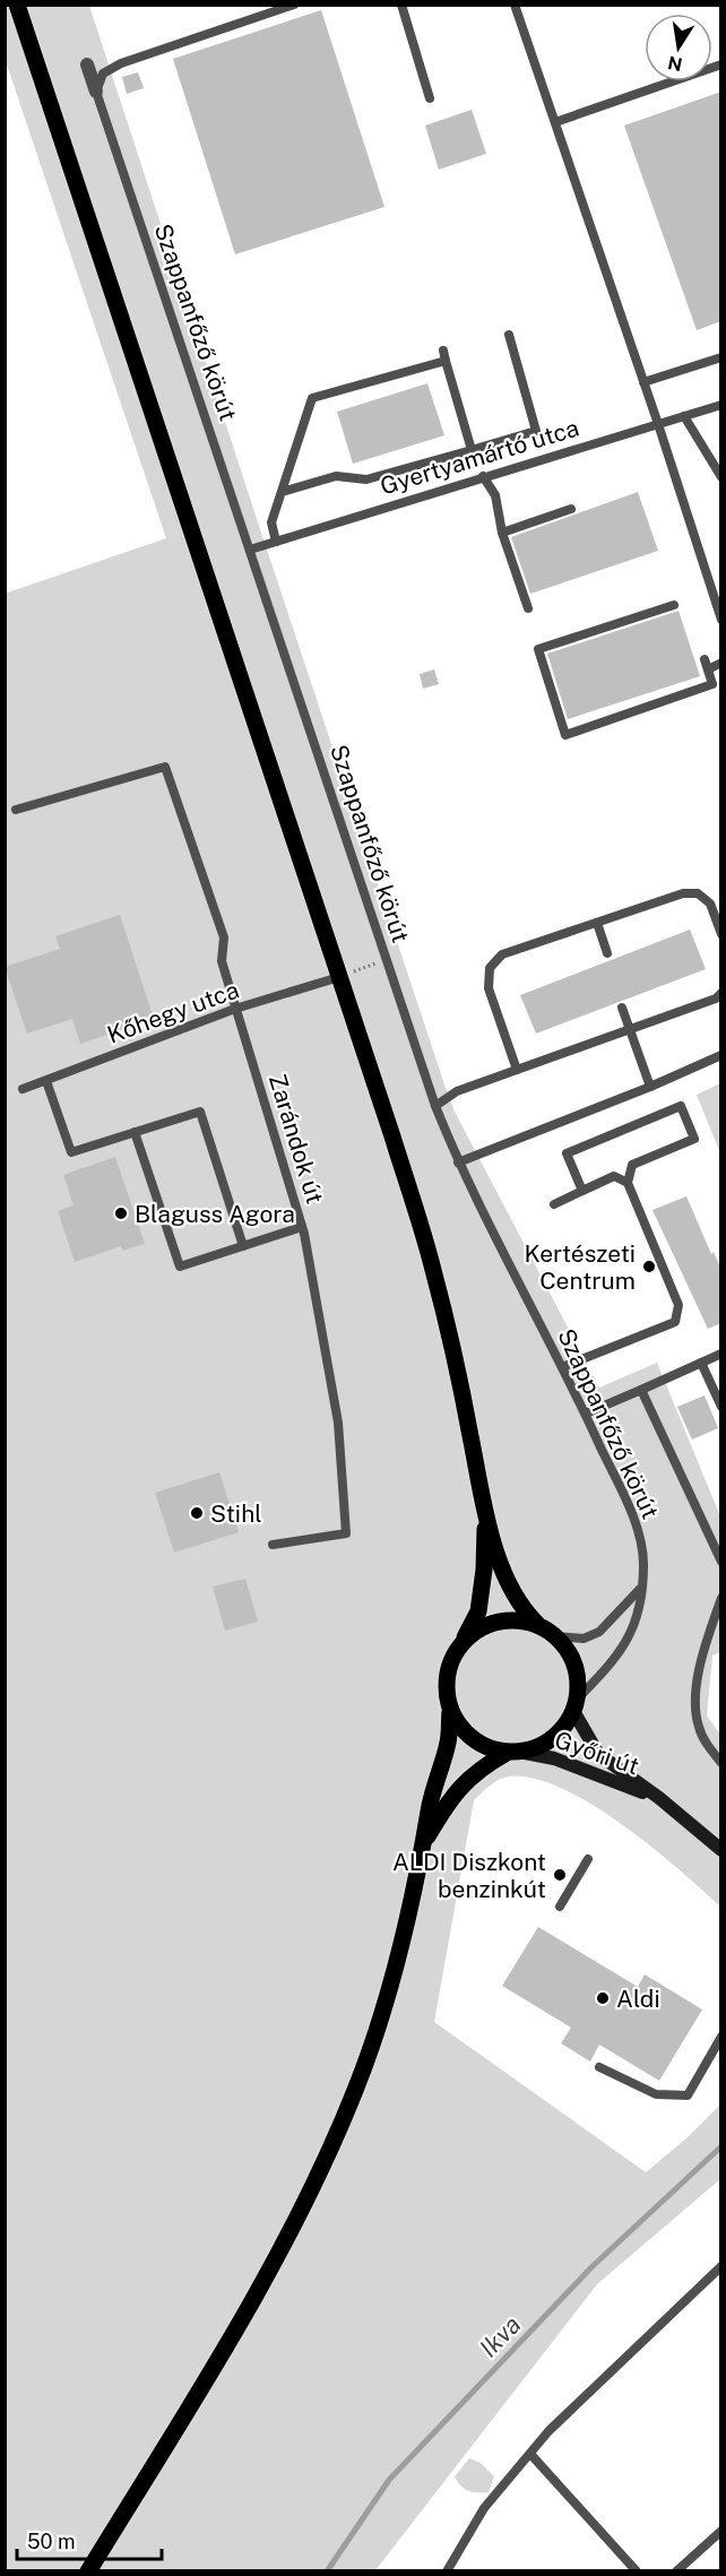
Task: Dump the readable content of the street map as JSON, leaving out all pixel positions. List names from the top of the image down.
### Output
{
  "streets": {
    "main road": ["Győri út"],
    "lane": [
      "Szappanfőző körút",
      "Gyertyamártó utca",
      "Kőhegy utca",
      "Zarándok út"
    ]
  },
  "crossings": [
    ["Szappanfőző körút", "Gyertyamártó utca"],
    ["Szappanfőző körút", "Győri út"],
    ["Kőhegy utca", "Zarándok út"]
  ],
  "water": ["Ikva"],
  "places": [
    "Blaguss Agora",
    "Kertészeti Centrum",
    "Stihl",
    "ALDI Diszkont benzinkút",
    "Aldi"
  ],
  "scale_bar": "50 m",
  "north": "bottom"
}
